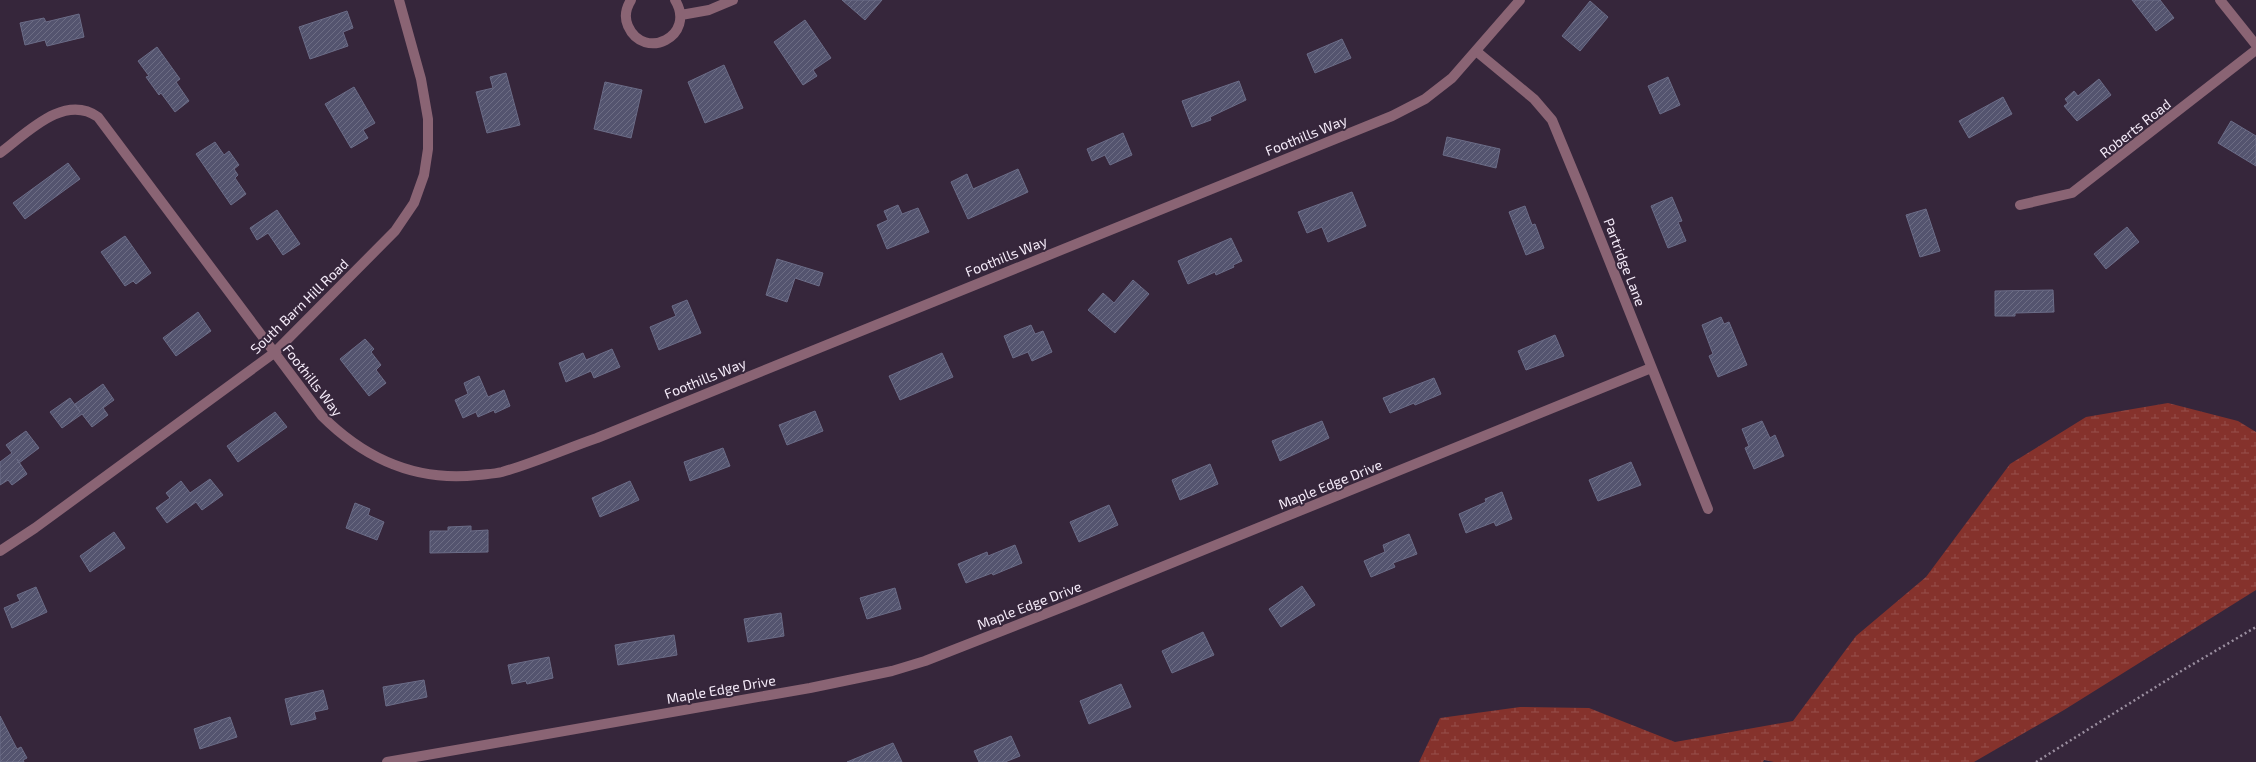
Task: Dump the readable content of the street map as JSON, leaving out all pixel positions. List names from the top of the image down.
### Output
{
  "streets": {
    "street": [
      "Roberts Road",
      "Foothills Way",
      "Partridge Lane",
      "South Barn Hill Road",
      "Maple Edge Drive"
    ]
  },
  "crossings": [
    ["Foothills Way", "Partridge Lane"],
    ["Foothills Way", "South Barn Hill Road"],
    ["Partridge Lane", "Maple Edge Drive"]
  ]
}
